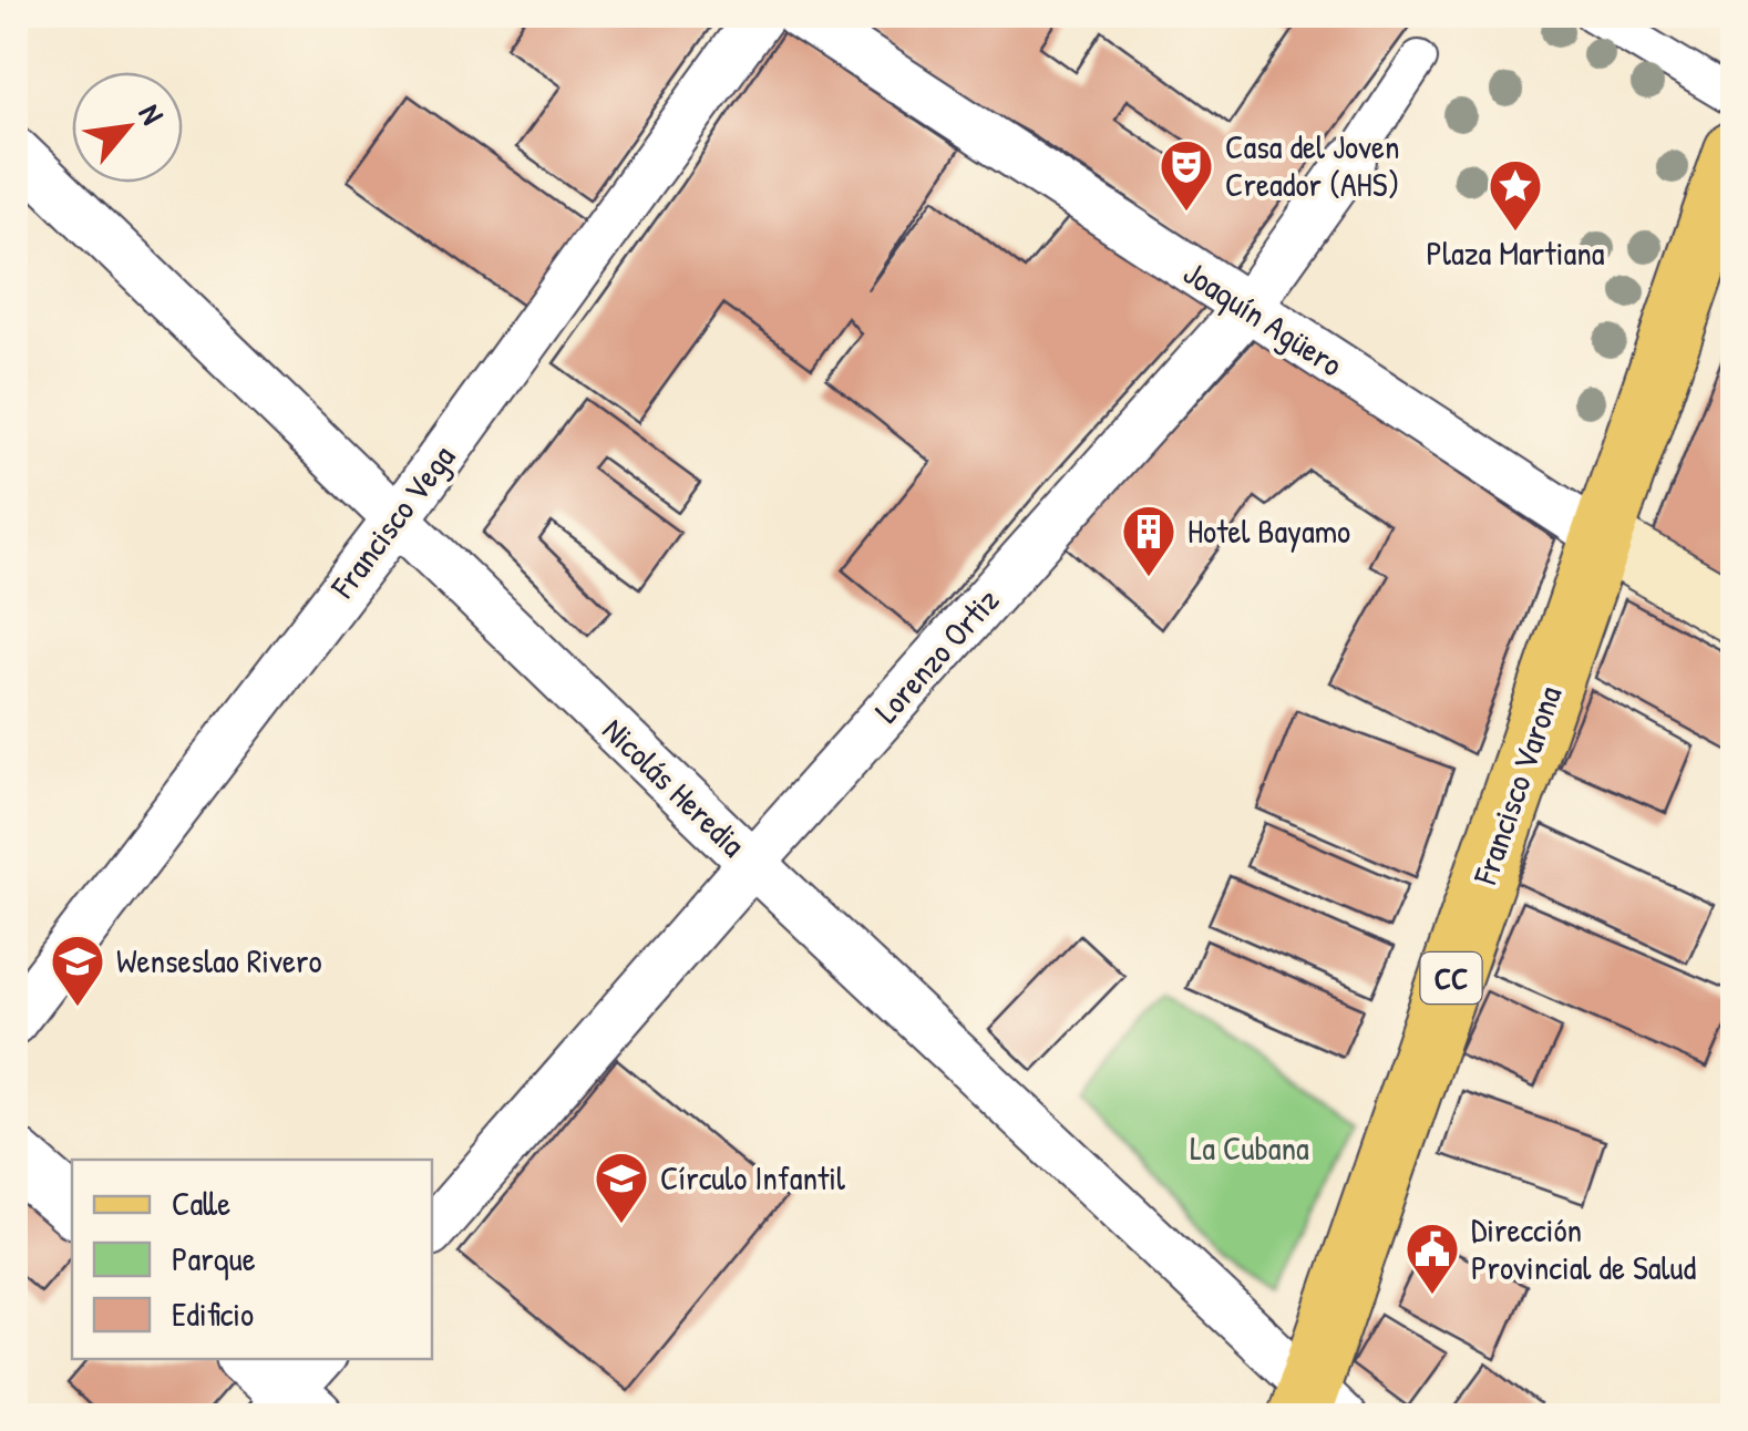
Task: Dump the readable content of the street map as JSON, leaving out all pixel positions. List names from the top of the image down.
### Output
{
  "streets": {
    "main road": ["Joaquín Agüero", "Francisco Varona", "CC"],
    "street": ["Francisco Vega", "Lorenzo Ortiz", "Nicolás Heredia"]
  },
  "crossings": [
    ["Joaquín Agüero", "Lorenzo Ortiz"],
    ["Joaquín Agüero", "Francisco Varona"],
    ["Francisco Vega", "Nicolás Heredia"],
    ["Lorenzo Ortiz", "Nicolás Heredia"],
    ["Francisco Varona", "Nicolás Heredia"]
  ],
  "parks": ["La Cubana"],
  "places": {
    "theatre": ["Casa del Joven Creador (AHS)"],
    "place": ["Plaza Martiana"],
    "building": ["Hotel Bayamo"],
    "school or university": ["Wenseslao Rivero", "Círculo Infantil"],
    "public building": ["Dirección Provincial de Salud"]
  },
  "legend": ["Calle", "Parque", "Edificio"],
  "north": "top right"
}
